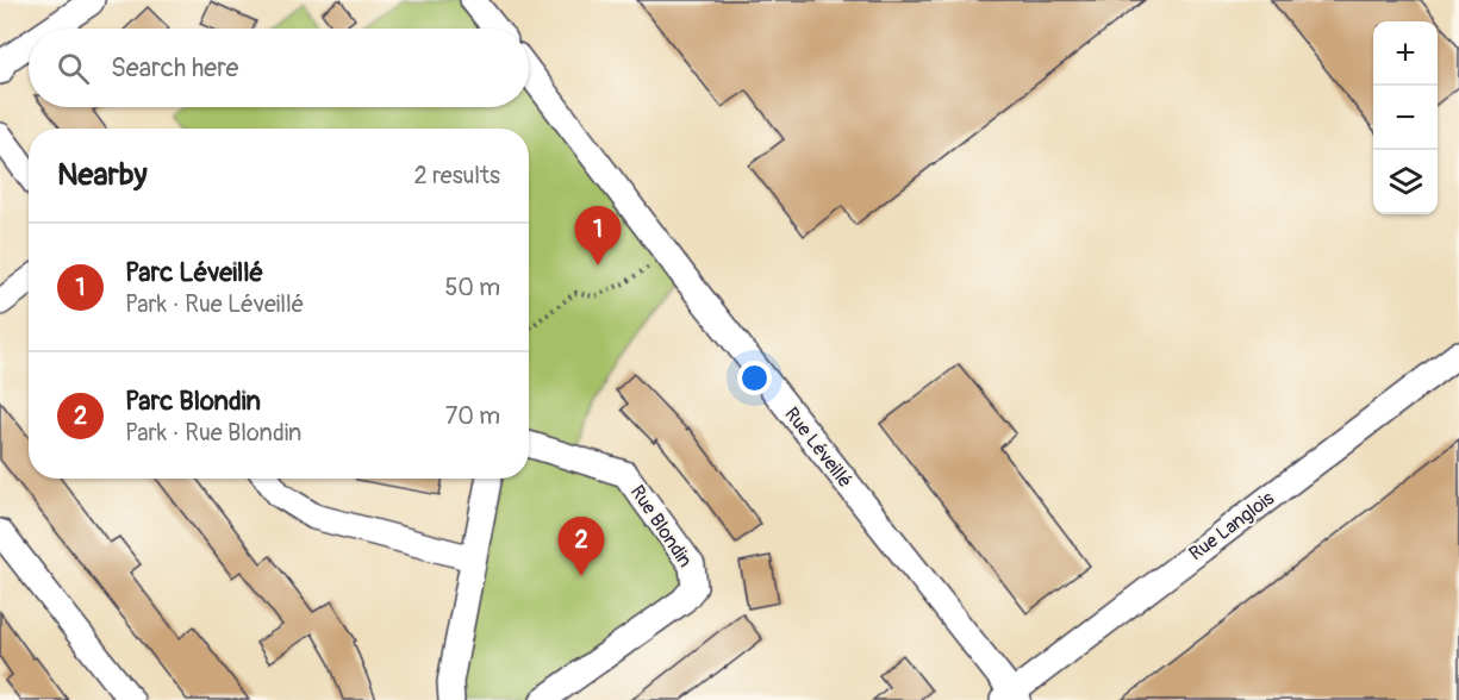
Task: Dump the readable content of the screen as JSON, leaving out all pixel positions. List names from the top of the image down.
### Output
{
  "streets": {
    "street": ["Rue Léveillé", "Rue Blondin", "Rue Langlois"]
  },
  "crossings": [
    ["Rue Léveillé", "Rue Langlois"]
  ],
  "page": {
    "map_buttons": ["+", "−"],
    "search": "Search here",
    "heading": ["Nearby", "2 results"],
    "pins": ["1", "2"],
    "list": [
      {
        "mark": "1",
        "name": "Parc Léveillé",
        "note": "Park · Rue Léveillé",
        "value": "50 m"
      },
      {
        "mark": "2",
        "name": "Parc Blondin",
        "note": "Park · Rue Blondin",
        "value": "70 m"
      }
    ]
  }
}
